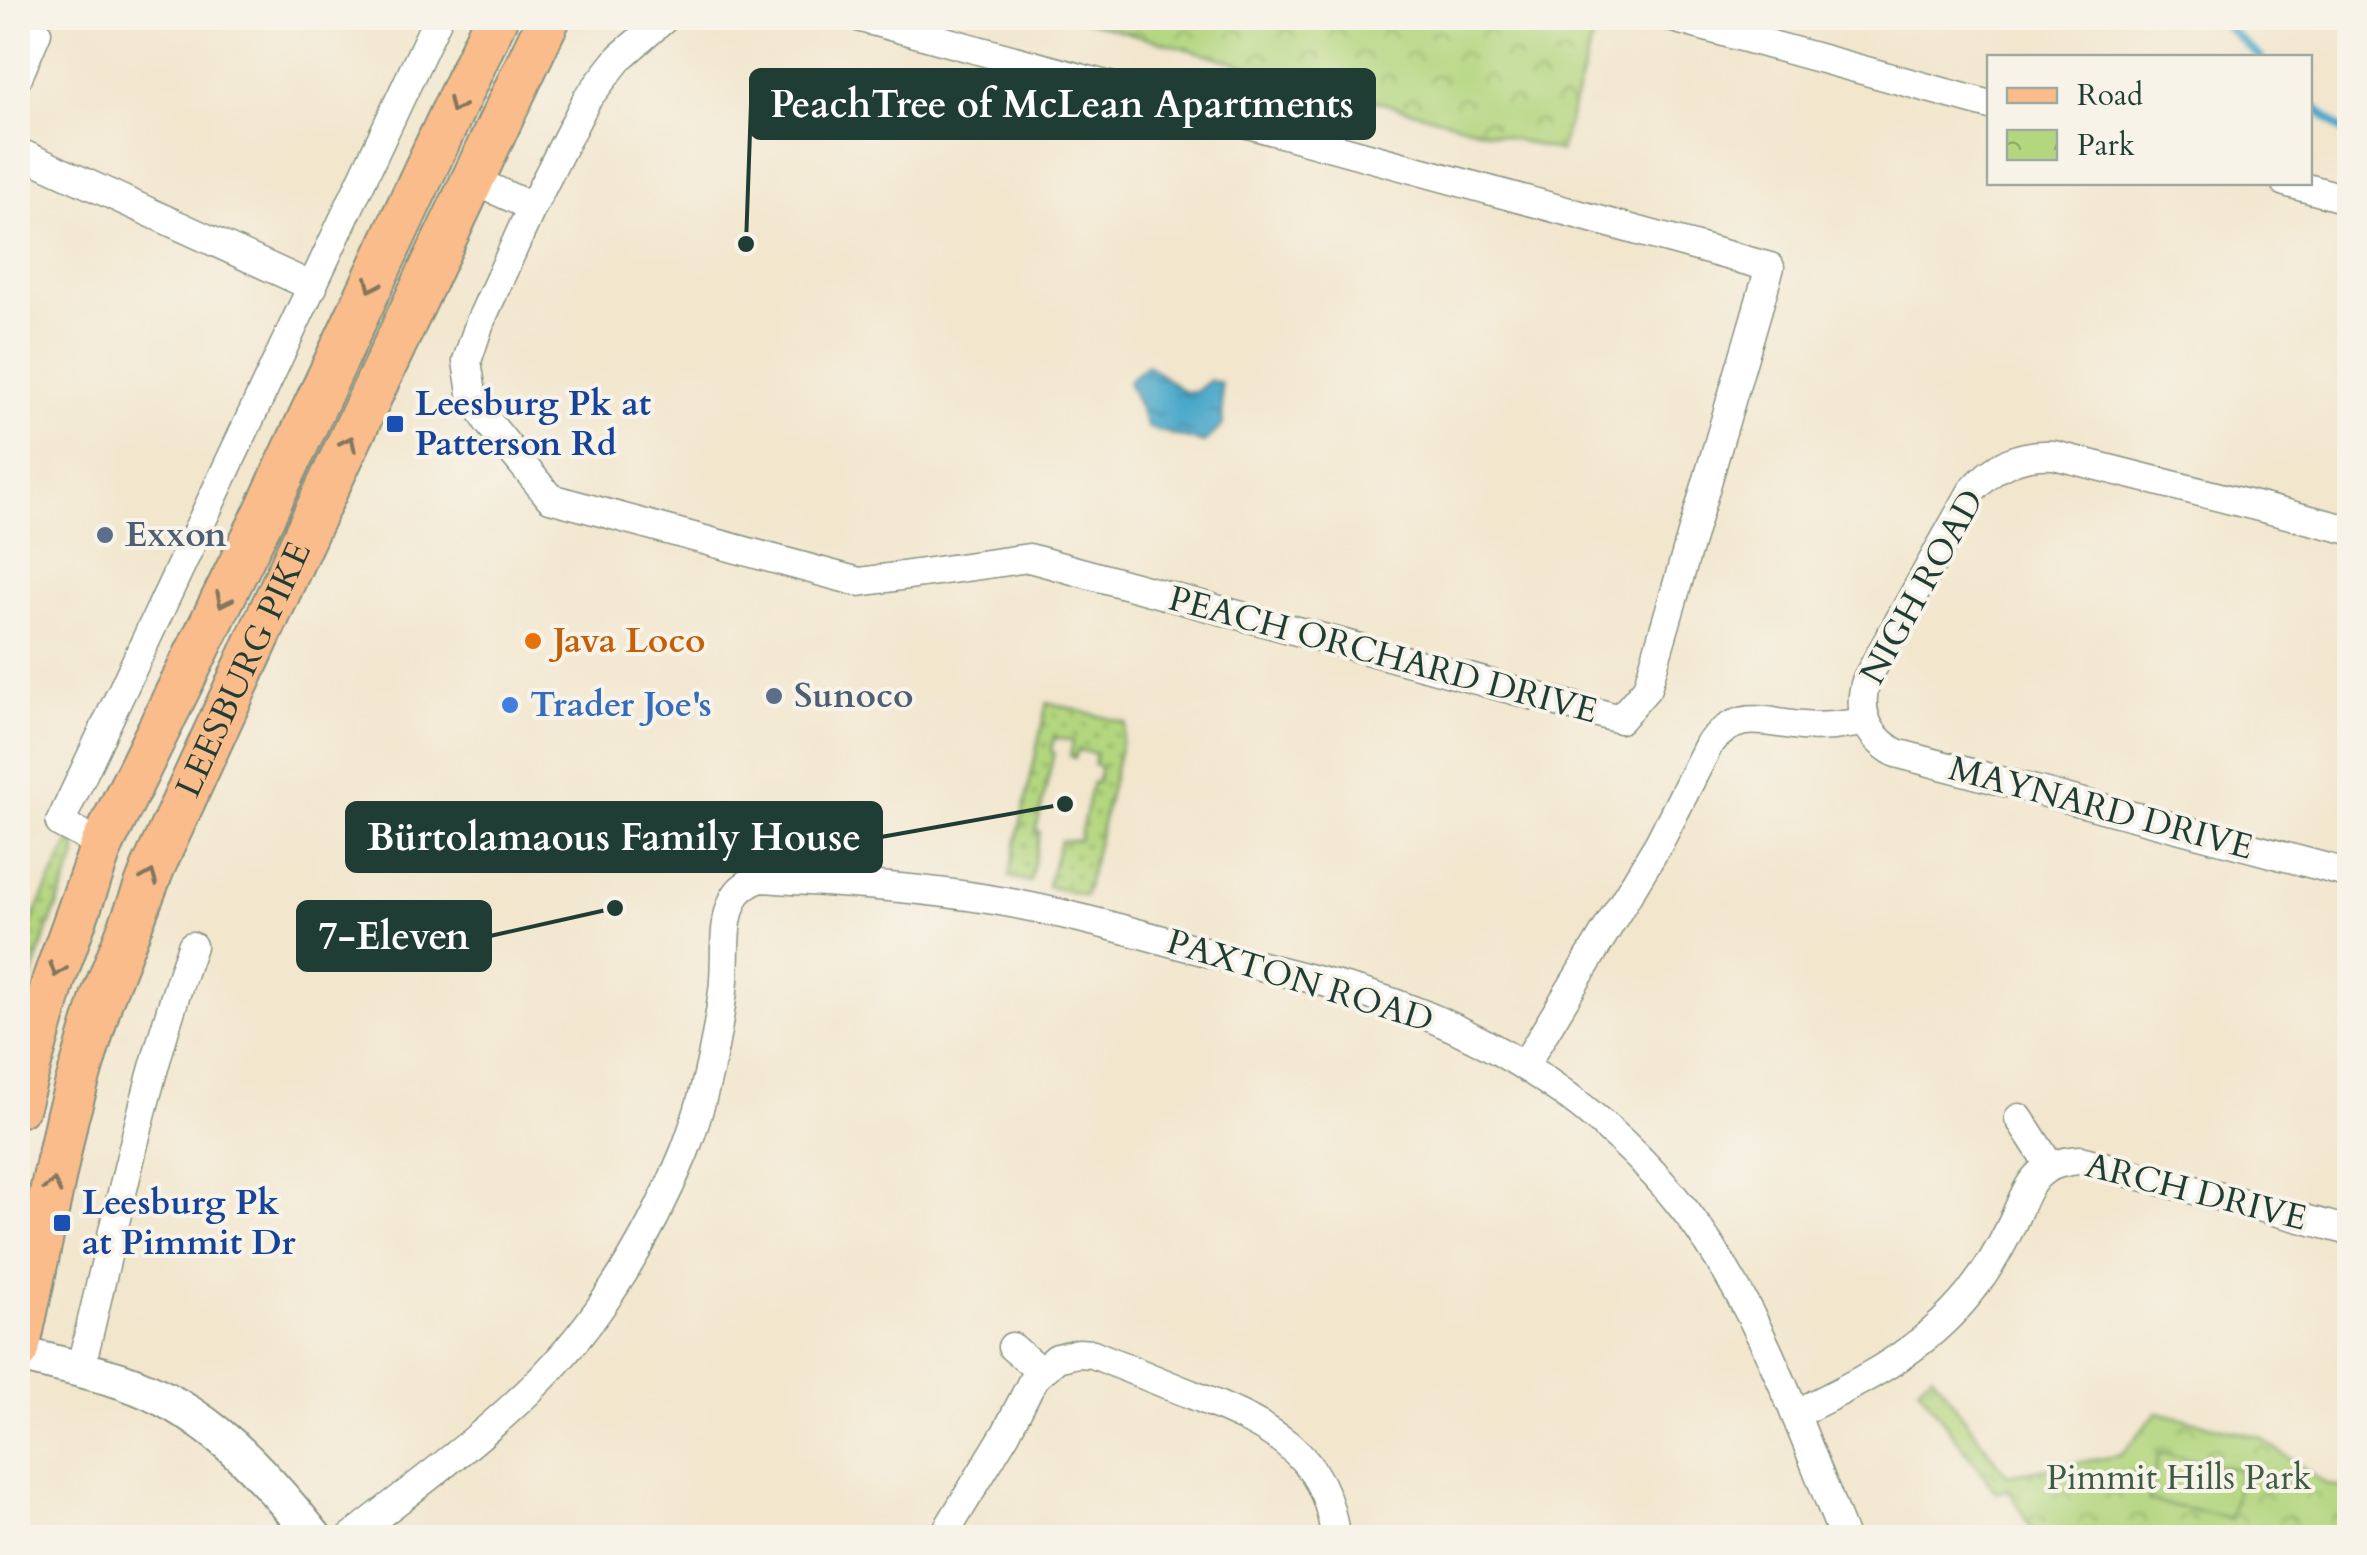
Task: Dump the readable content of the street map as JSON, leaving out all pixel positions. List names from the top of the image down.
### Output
{
  "streets": {
    "main road": ["LEESBURG PIKE"],
    "street": [
      "NIGH ROAD",
      "PEACH ORCHARD DRIVE",
      "MAYNARD DRIVE",
      "PAXTON ROAD",
      "ARCH DRIVE"
    ]
  },
  "crossings": [
    ["NIGH ROAD", "MAYNARD DRIVE"],
    ["NIGH ROAD", "PAXTON ROAD"],
    ["PAXTON ROAD", "ARCH DRIVE"]
  ],
  "parks": ["Pimmit Hills Park"],
  "places": {
    "other": [
      "PeachTree of McLean Apartments",
      "Exxon",
      "Java Loco",
      "Sunoco",
      "Trader Joe's",
      "Bürtolamaous Family House",
      "7-Eleven"
    ],
    "transit": ["Leesburg Pk at Patterson Rd", "Leesburg Pk at Pimmit Dr"]
  },
  "legend": ["Road", "Park"]
}
